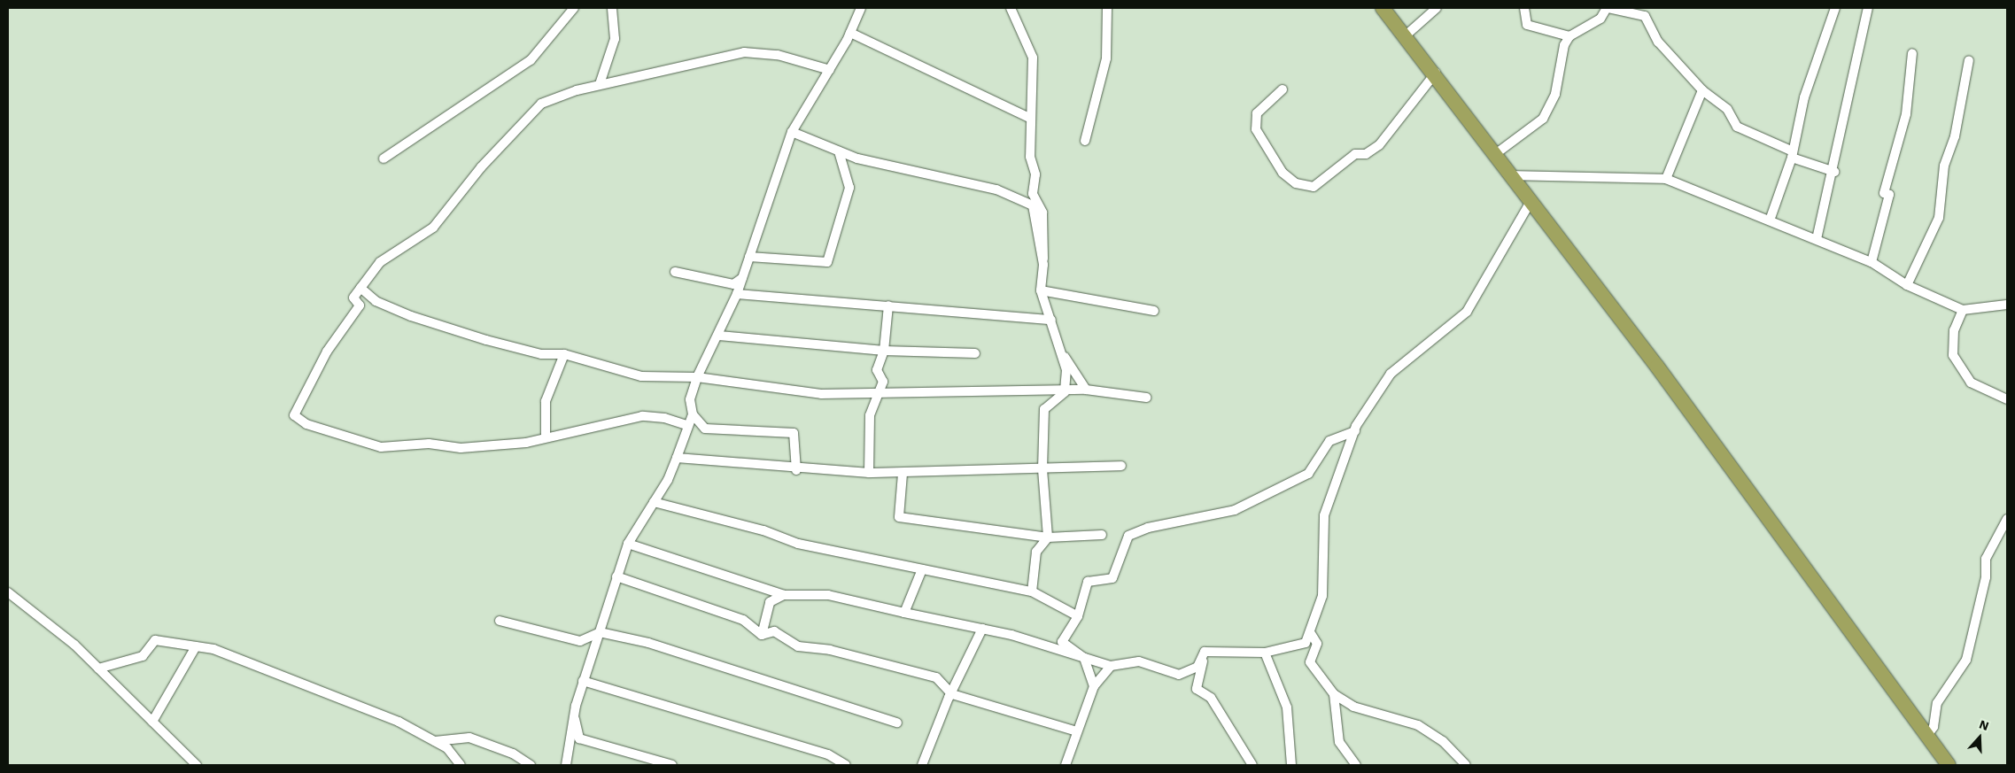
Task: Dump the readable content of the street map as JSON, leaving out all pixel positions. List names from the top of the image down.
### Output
{
  "north": "top"
}
